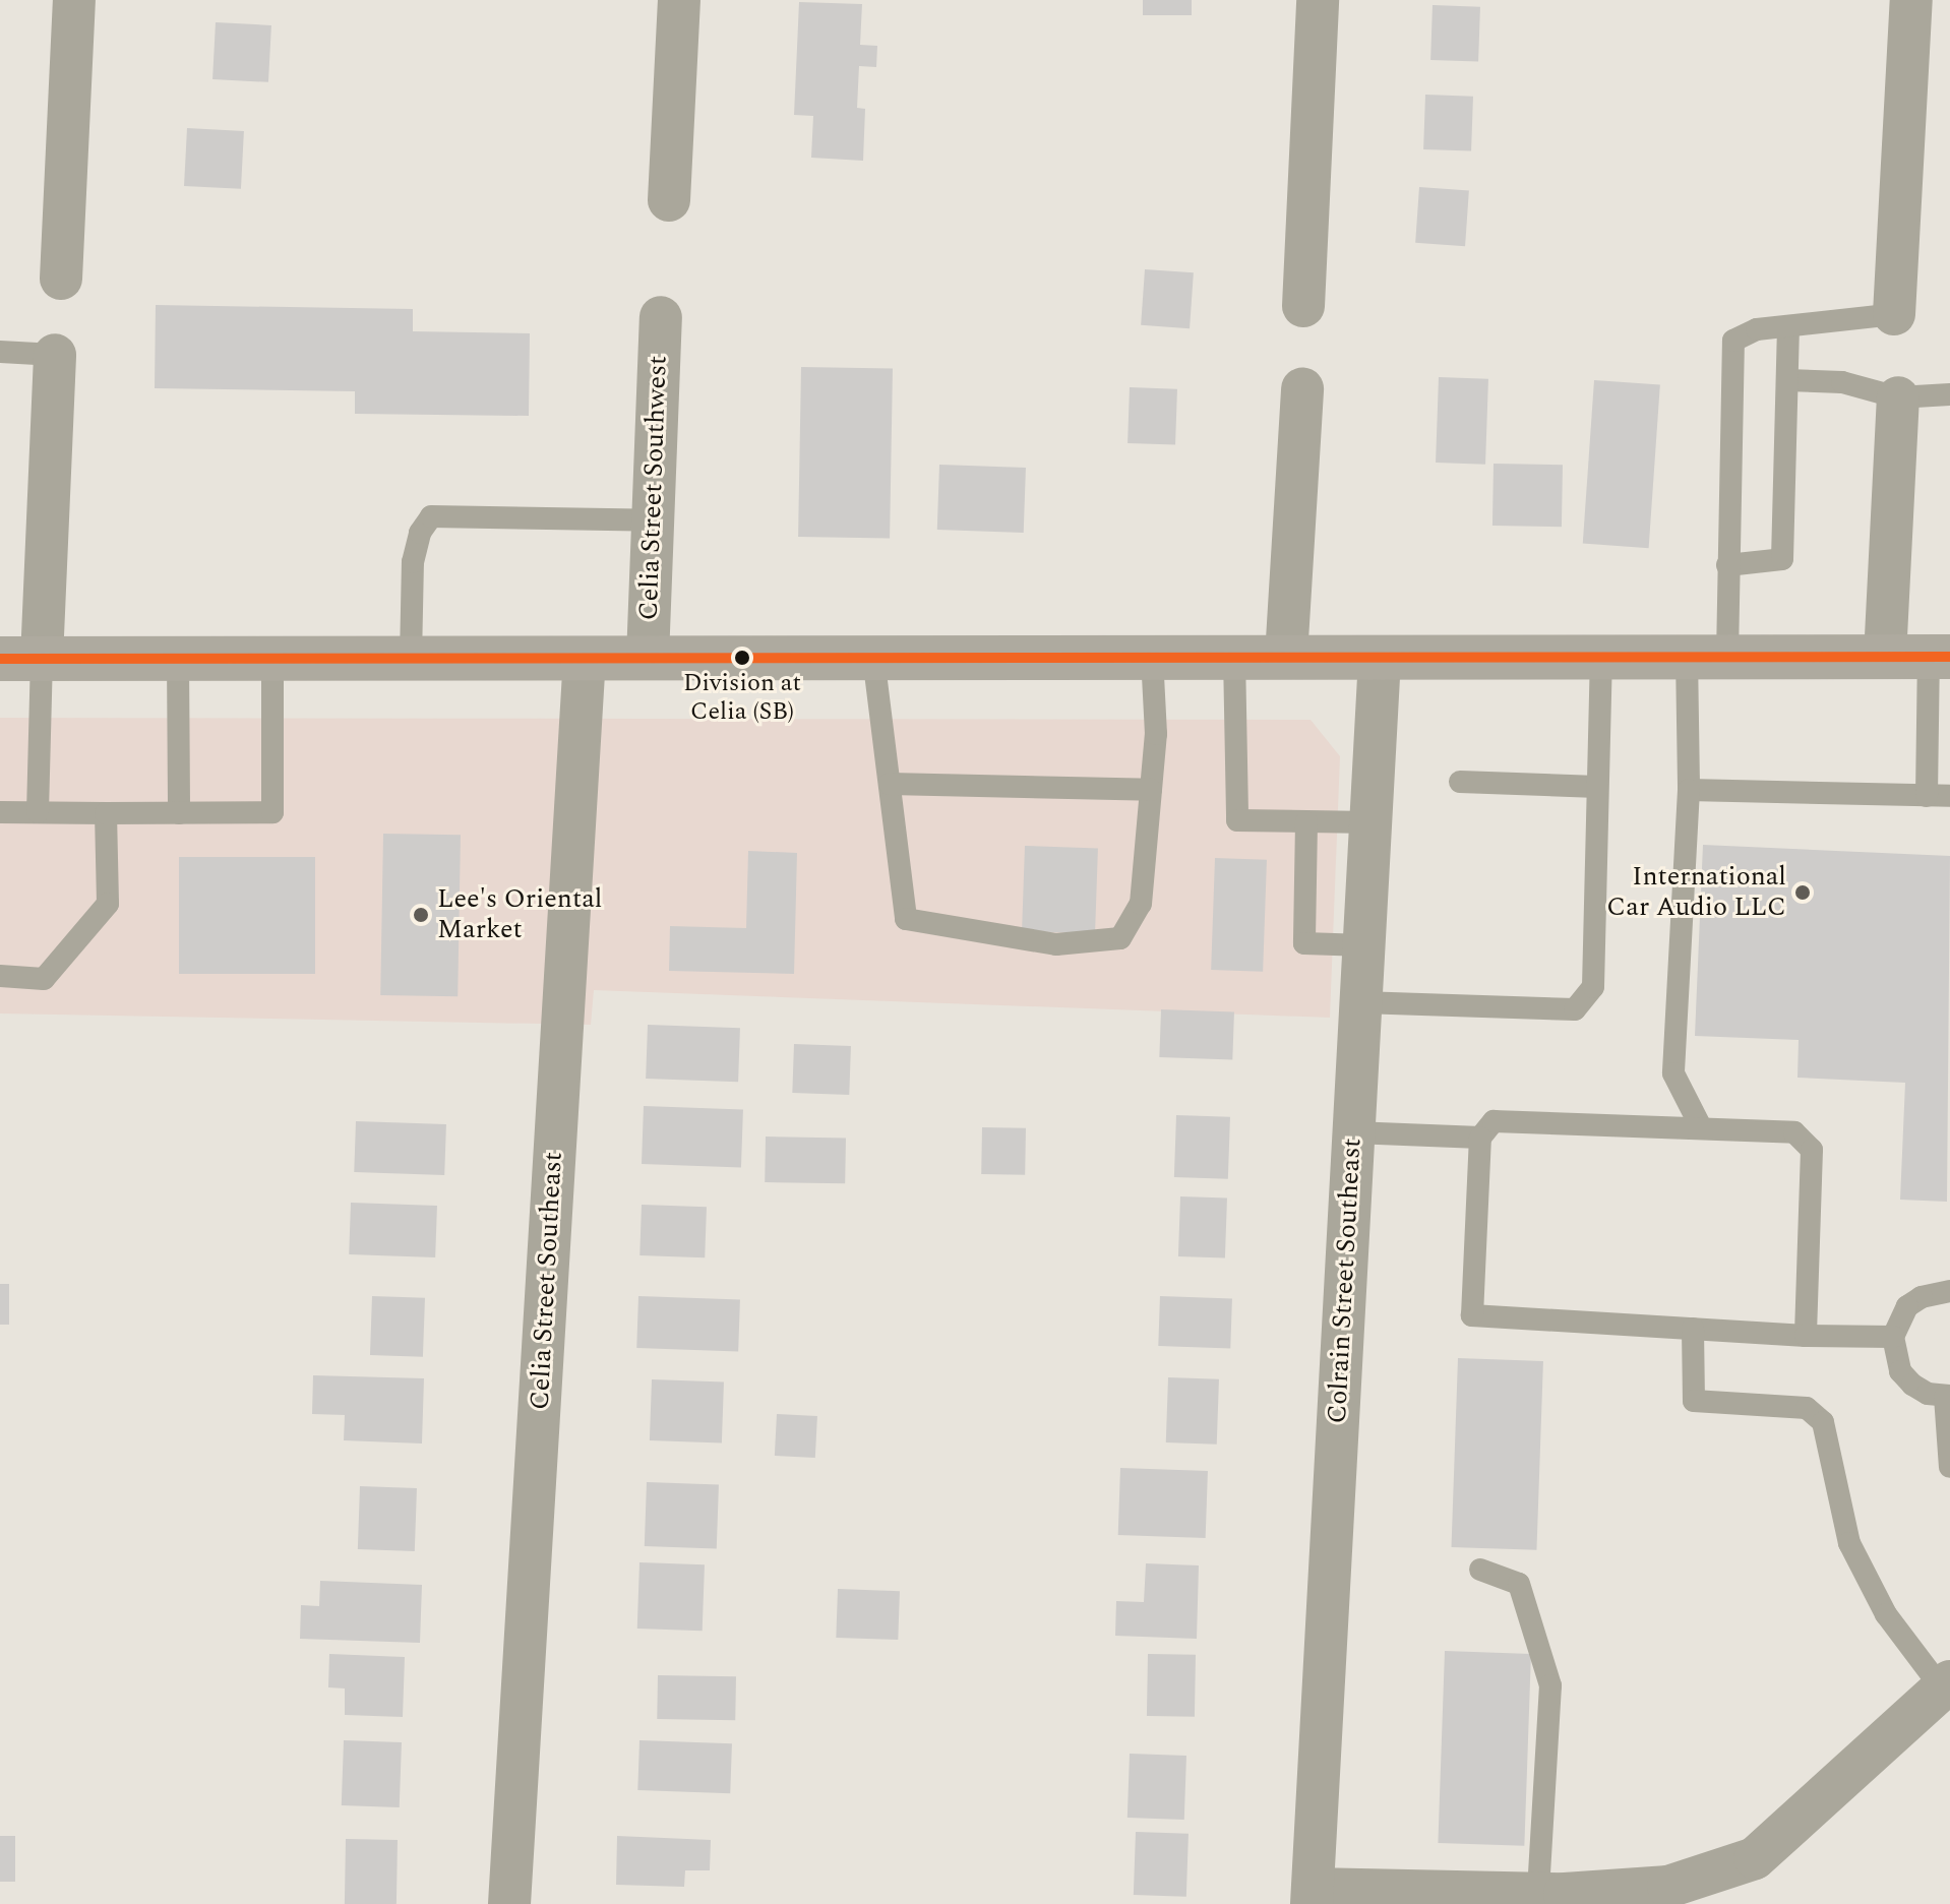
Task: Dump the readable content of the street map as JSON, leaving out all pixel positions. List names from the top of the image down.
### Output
{
  "streets": {
    "street": ["Celia Street Southwest", "Celia Street Southeast", "Colrain Street Southeast"]
  },
  "places": ["Division at Celia (SB)", "International Car Audio LLC", "Lee's Oriental Market"]
}
